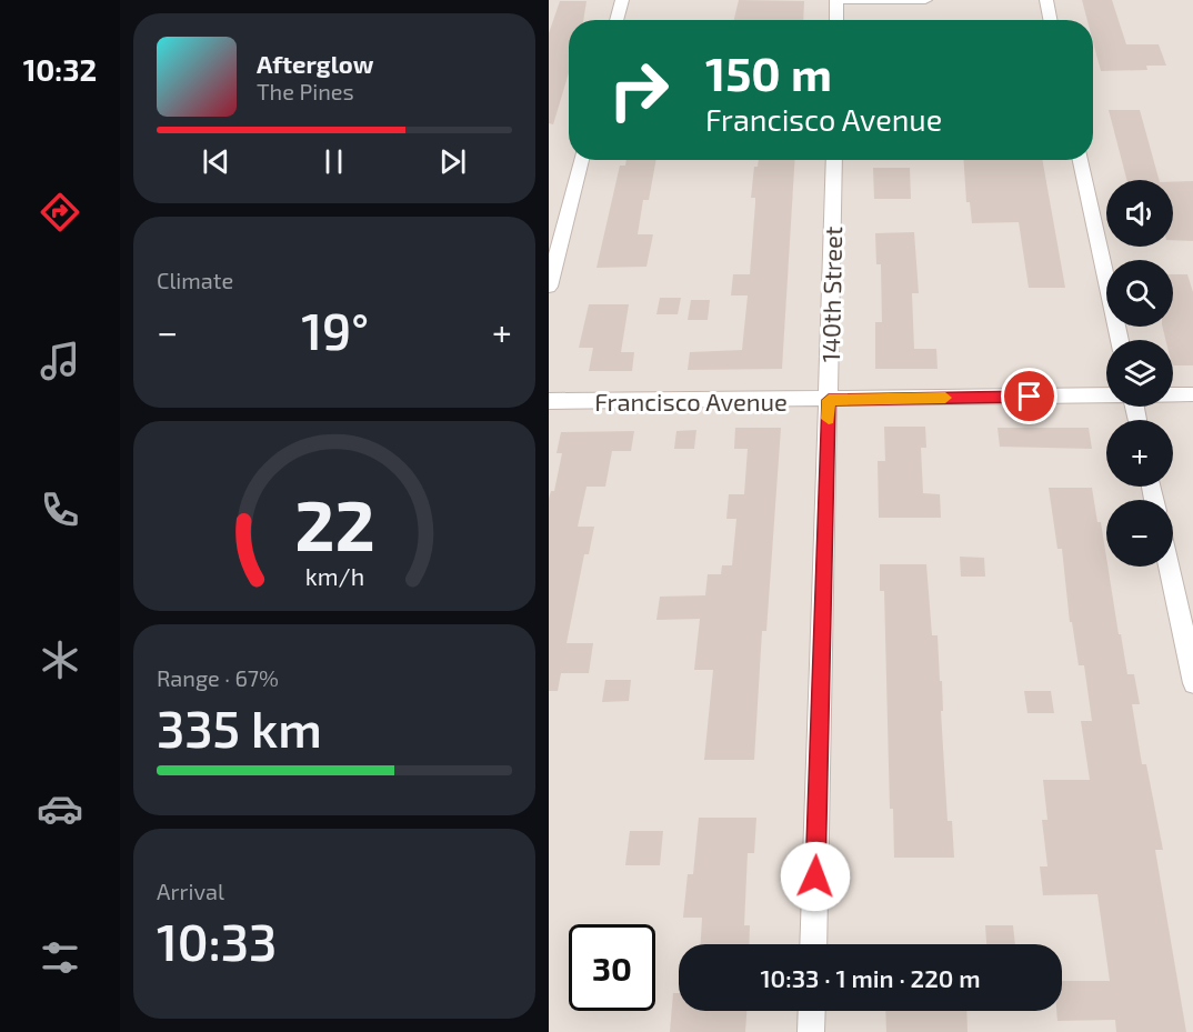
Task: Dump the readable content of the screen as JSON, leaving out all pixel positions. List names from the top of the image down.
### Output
{
  "streets": {
    "street": ["140th Street", "Francisco Avenue"]
  },
  "crossings": [
    ["140th Street", "Francisco Avenue"]
  ],
  "page": {
    "tabs": "10:32",
    "turn": ["150 m", "Francisco Avenue"],
    "song": ["Afterglow", "The Pines"],
    "map_buttons": ["+", "−"],
    "tile": [
      "Climate",
      ["Range · 67%", "335 km"],
      ["Arrival", "10:33"]
    ],
    "heat": ["−", "19°", "+"],
    "limit": "30",
    "trip": "10:33 · 1 min · 220 m",
    "gauge": ["22", "km/h"]
  }
}
